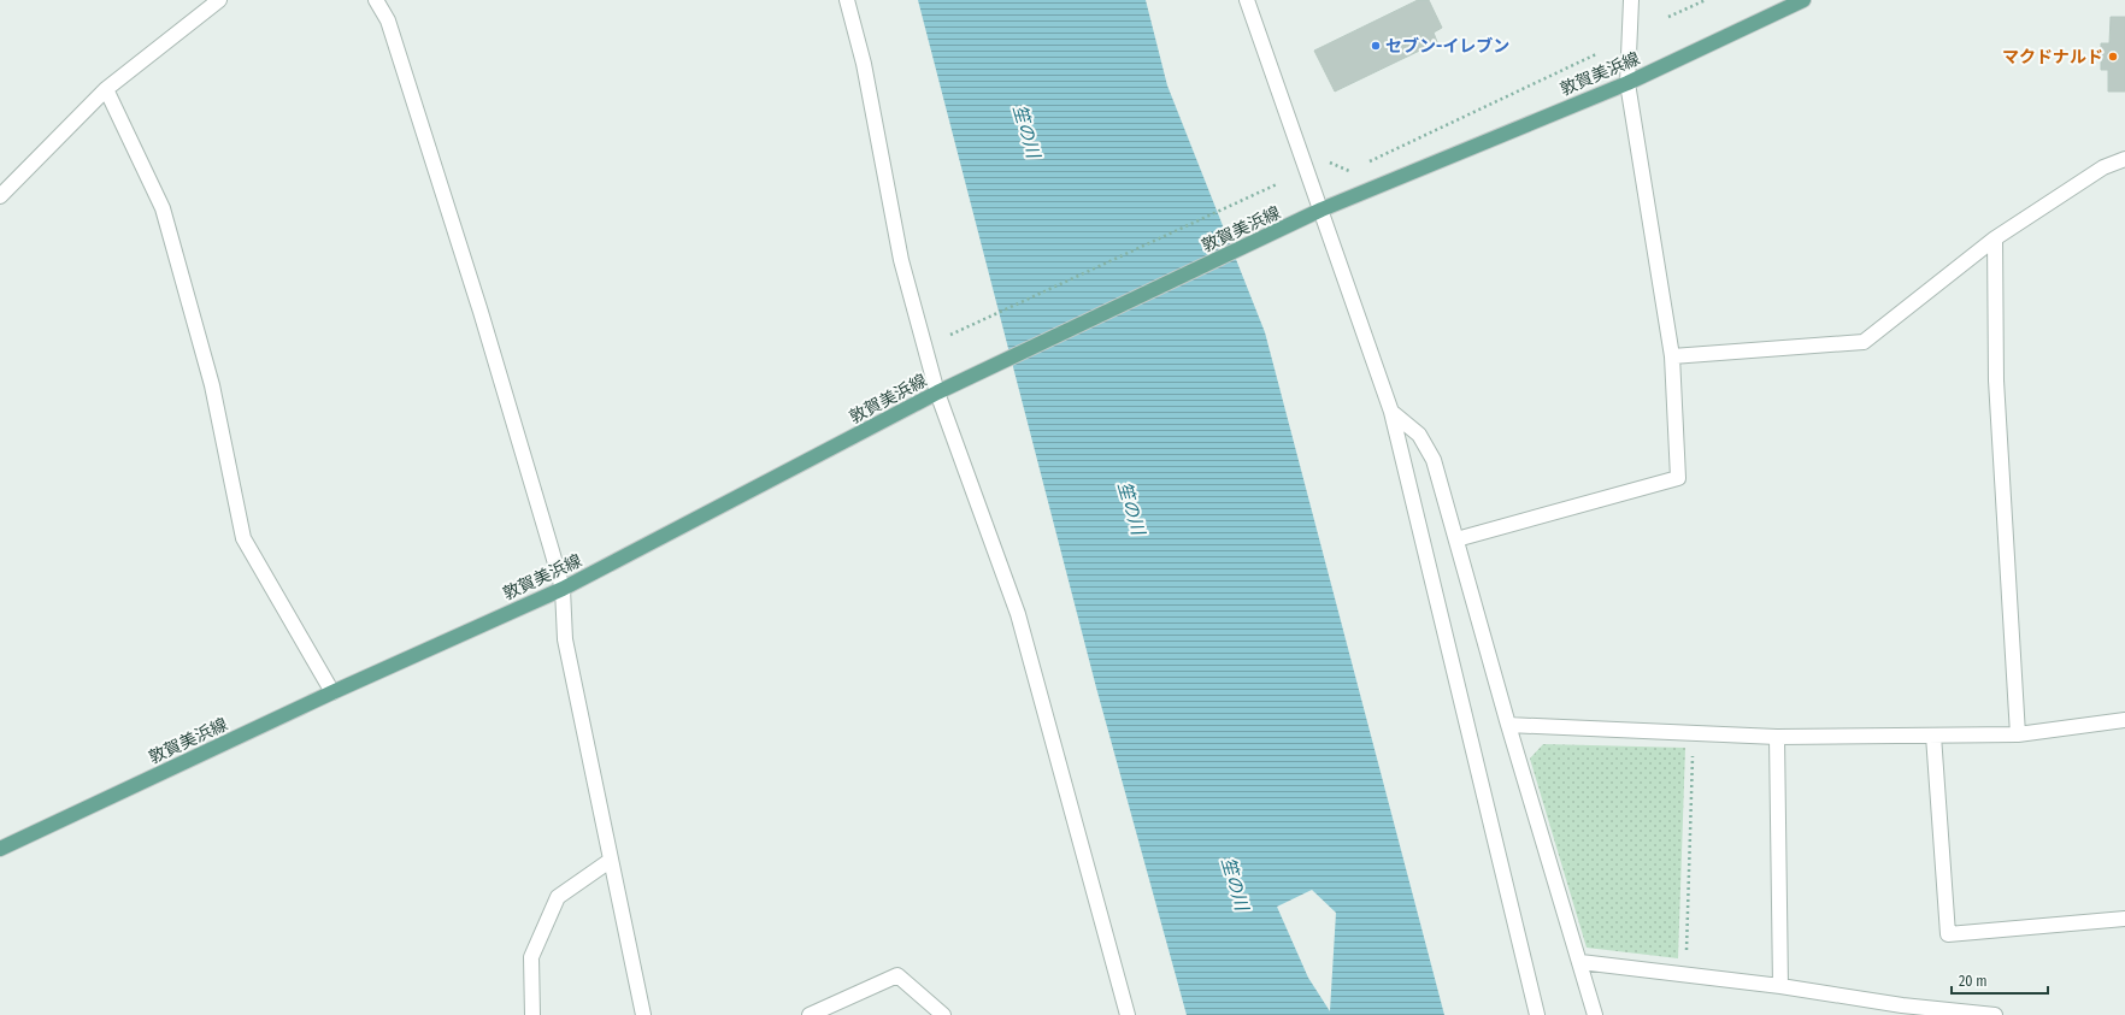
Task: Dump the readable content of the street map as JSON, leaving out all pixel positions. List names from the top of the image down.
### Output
{
  "streets": {
    "main road": ["敦賀美浜線"]
  },
  "water": ["笙の川"],
  "places": ["セブン-イレブン", "マクドナルド"],
  "scale_bar": "20 m"
}
